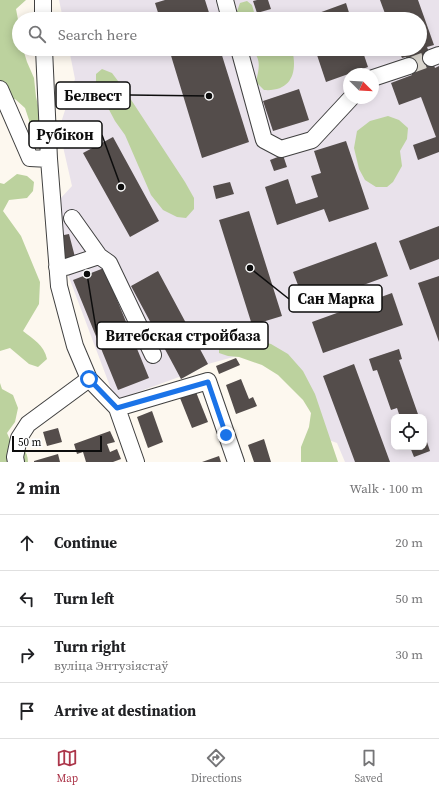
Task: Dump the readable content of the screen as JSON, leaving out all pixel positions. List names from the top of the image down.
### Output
{
  "places": [
    "Белвест",
    "Рубікон",
    "Сан Марка",
    "Витебская стройбаза"
  ],
  "scale_bar": "50 m",
  "north": "bottom right",
  "page": {
    "search": "Search here",
    "scale": "50 m",
    "heading": ["2 min", "Walk · 100 m"],
    "list": [
      ["Continue", "20 m"],
      ["Turn left", "50 m"],
      ["Turn right", "вуліца Энтузіястаў", "30 m"],
      "Arrive at destination"
    ],
    "nav": ["Map", "Directions", "Saved"]
  }
}
